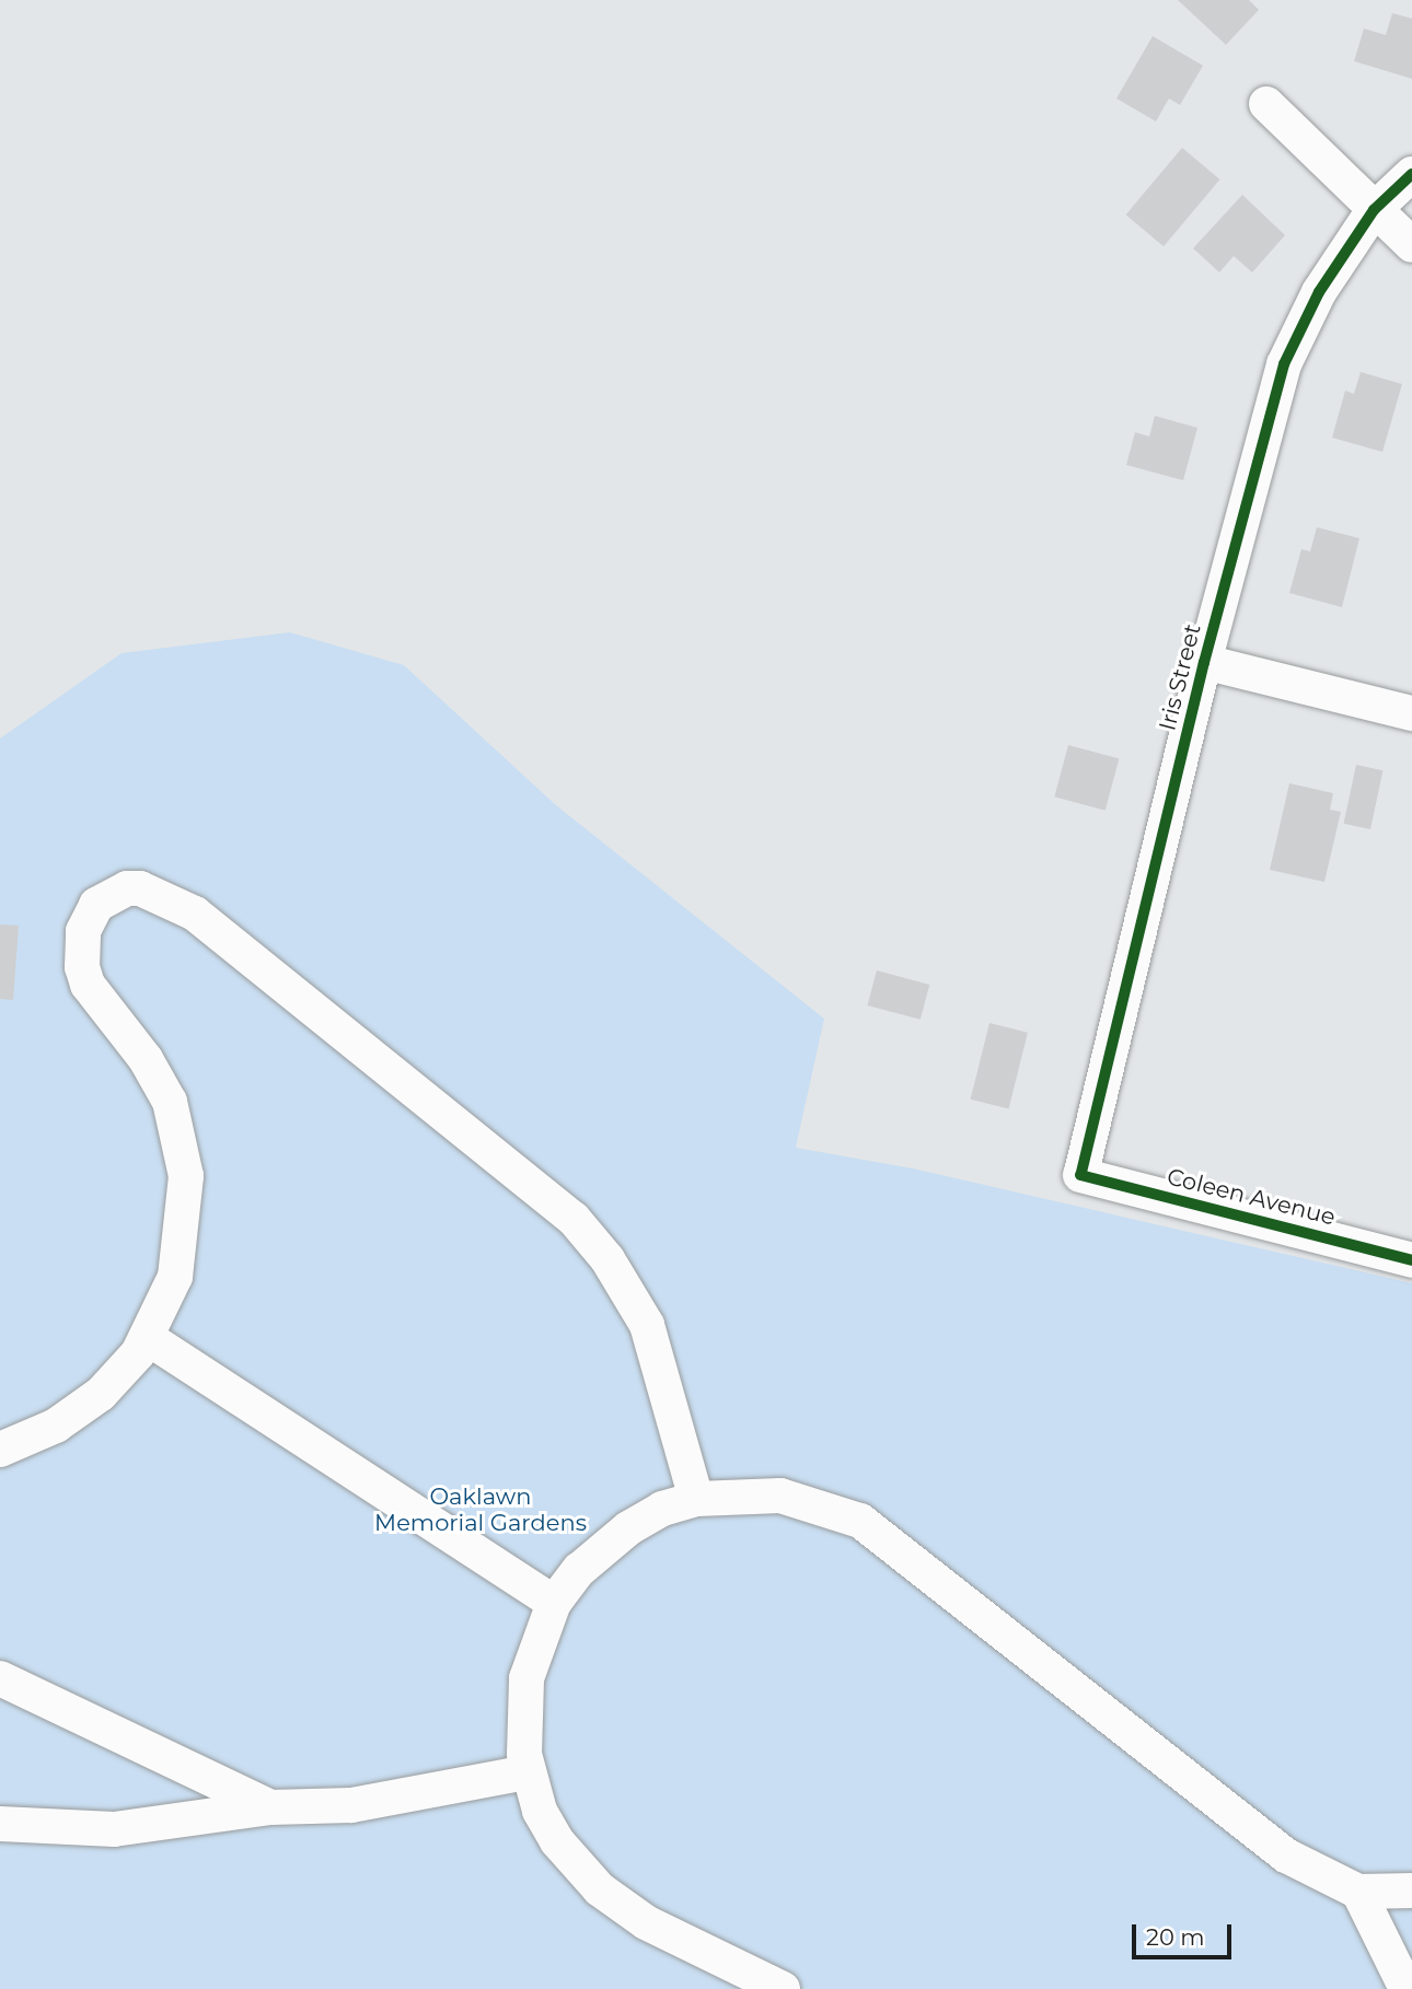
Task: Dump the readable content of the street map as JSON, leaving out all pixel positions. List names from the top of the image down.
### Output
{
  "streets": {
    "street": ["Iris Street", "Coleen Avenue"]
  },
  "crossings": [
    ["Iris Street", "Coleen Avenue"]
  ],
  "parks": ["Oaklawn Memorial Gardens"],
  "scale_bar": "20 m"
}
